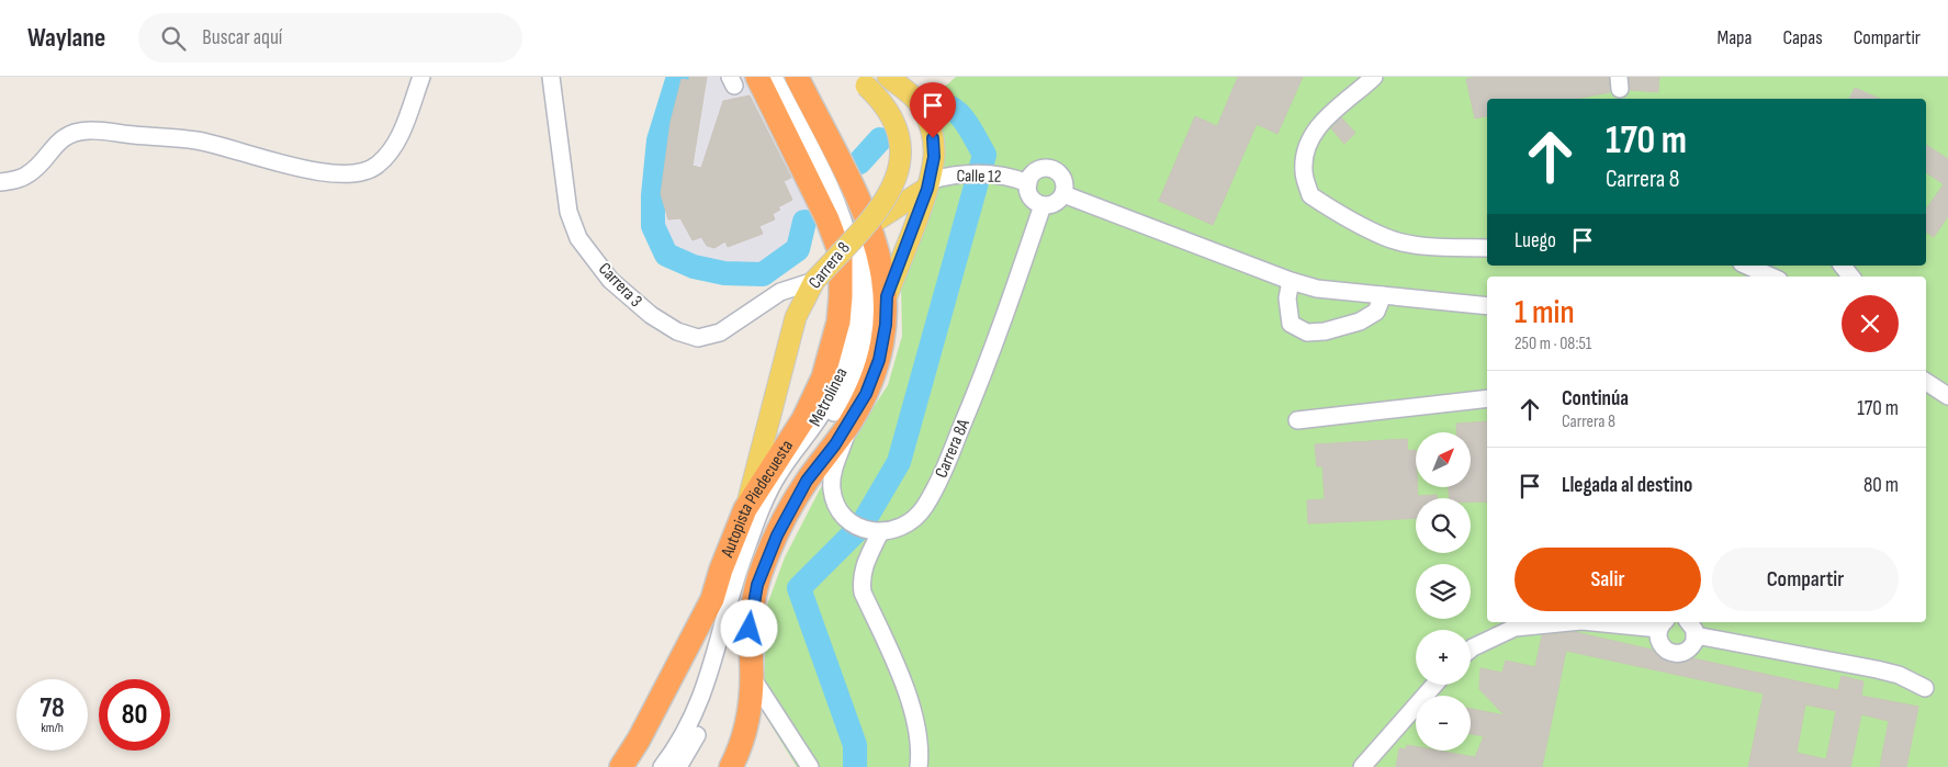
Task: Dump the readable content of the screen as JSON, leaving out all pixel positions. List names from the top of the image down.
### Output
{
  "streets": {
    "highway": ["Autopista Piedecuesta"],
    "main road": ["Carrera 8"],
    "street": [
      "Calle 12",
      "Carrera 3",
      "Metrolínea",
      "Carrera 8A"
    ]
  },
  "crossings": [
    ["Calle 12", "Carrera 8A"],
    ["Carrera 8", "Carrera 3"],
    ["Carrera 8", "Autopista Piedecuesta"],
    ["Metrolínea", "Autopista Piedecuesta"]
  ],
  "north": "top right",
  "page": {
    "header": "Waylane",
    "search": "Buscar aquí",
    "nav": ["Mapa", "Capas", "Compartir"],
    "turn": ["170 m", "Carrera 8"],
    "then": "Luego",
    "heading": ["1 min", "250 m · 08:51"],
    "list": [
      {
        "name": "Continúa",
        "note": "Carrera 8",
        "value": "170 m"
      },
      {
        "name": "Llegada al destino",
        "value": "80 m"
      }
    ],
    "map_buttons": ["+", "−"],
    "buttons": ["Salir", "Compartir"],
    "speed": "78 km/h",
    "limit": "80"
  }
}
